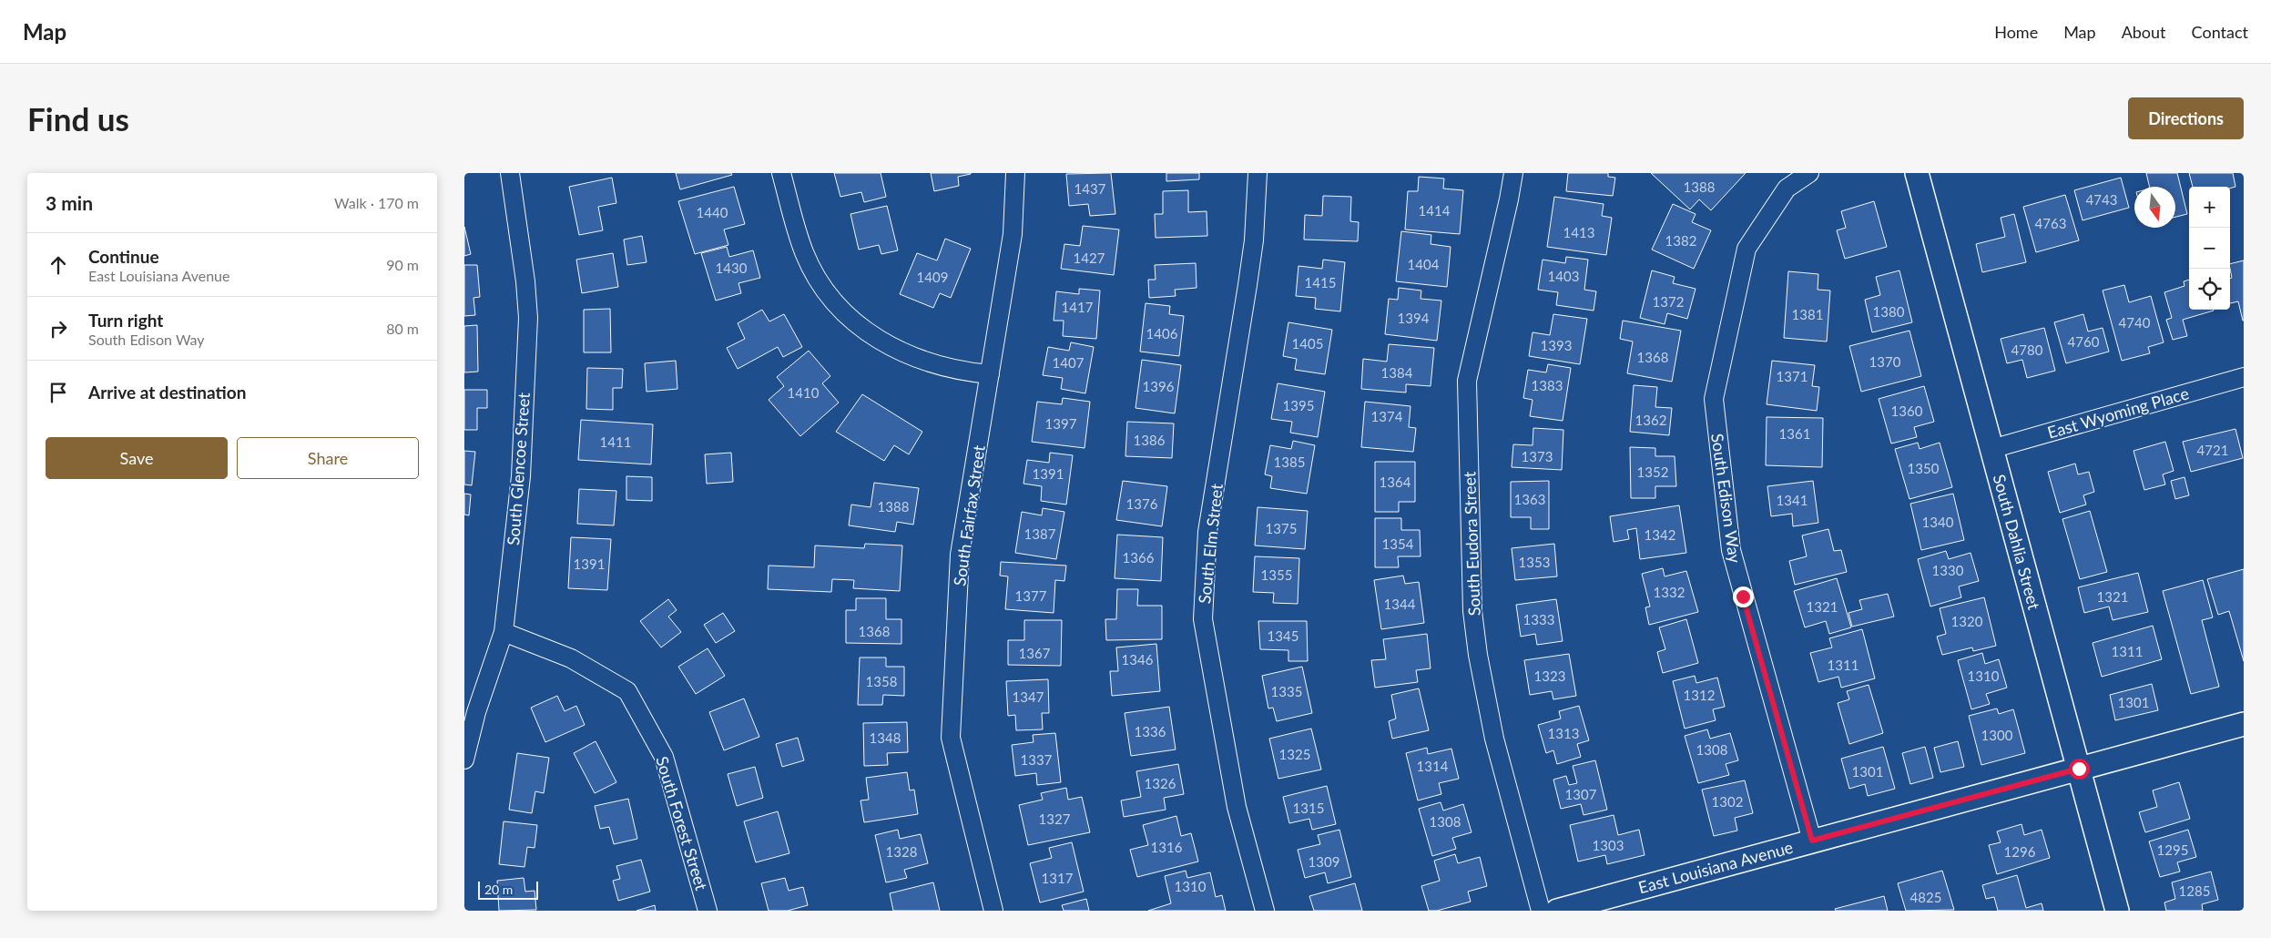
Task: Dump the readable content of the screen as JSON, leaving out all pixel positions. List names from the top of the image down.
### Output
{
  "streets": {
    "street": [
      "East Wyoming Place",
      "South Glencoe Street",
      "South Edison Way",
      "South Fairfax Street",
      "South Dahlia Street",
      "South Elm Street",
      "South Eudora Street",
      "South Forest Street",
      "East Louisiana Avenue"
    ]
  },
  "crossings": [
    ["East Wyoming Place", "South Dahlia Street"],
    ["South Glencoe Street", "South Forest Street"],
    ["South Edison Way", "East Louisiana Avenue"],
    ["South Dahlia Street", "East Louisiana Avenue"]
  ],
  "house_numbers": [
    "1388",
    "1437",
    "4743",
    "1414",
    "1440",
    "4763",
    "1413",
    "1382",
    "1427",
    "1404",
    "1430",
    "1403",
    "1409",
    "1415",
    "1372",
    "1417",
    "1380",
    "1381",
    "1394",
    "4740",
    "1406",
    "4760",
    "1405",
    "1393",
    "4780",
    "1368",
    "1370",
    "1407",
    "1384",
    "1371",
    "1383",
    "1396",
    "1410",
    "1395",
    "1360",
    "1374",
    "1362",
    "1397",
    "1361",
    "1386",
    "1411",
    "4721",
    "1373",
    "1385",
    "1350",
    "1352",
    "1391",
    "1364",
    "1363",
    "1341",
    "1376",
    "1388",
    "1340",
    "1375",
    "1387",
    "1342",
    "1354",
    "1366",
    "1353",
    "1391",
    "1330",
    "1355",
    "1332",
    "1377",
    "1321",
    "1344",
    "1321",
    "1333",
    "1320",
    "1368",
    "1345",
    "1311",
    "1367",
    "1346",
    "1311",
    "1323",
    "1310",
    "1358",
    "1335",
    "1312",
    "1347",
    "1301",
    "1336",
    "1313",
    "1300",
    "1348",
    "1308",
    "1325",
    "1337",
    "1314",
    "1301",
    "1326",
    "1307",
    "1302",
    "1315",
    "1327",
    "1308",
    "1303",
    "1316",
    "1295",
    "1328",
    "1296",
    "1309",
    "1317",
    "1310",
    "1285",
    "4825"
  ],
  "scale_bar": "20 m",
  "north": "bottom",
  "page": {
    "header": "Map",
    "nav": [
      "Home",
      "Map",
      "About",
      "Contact"
    ],
    "buttons": [
      "Directions",
      ["Save", "Share"]
    ],
    "title": "Find us",
    "heading": ["3 min", "Walk · 170 m"],
    "map_buttons": ["+", "−"],
    "list": [
      ["Continue", "East Louisiana Avenue", "90 m"],
      ["Turn right", "South Edison Way", "80 m"],
      "Arrive at destination"
    ],
    "scale": "20 m"
  }
}
